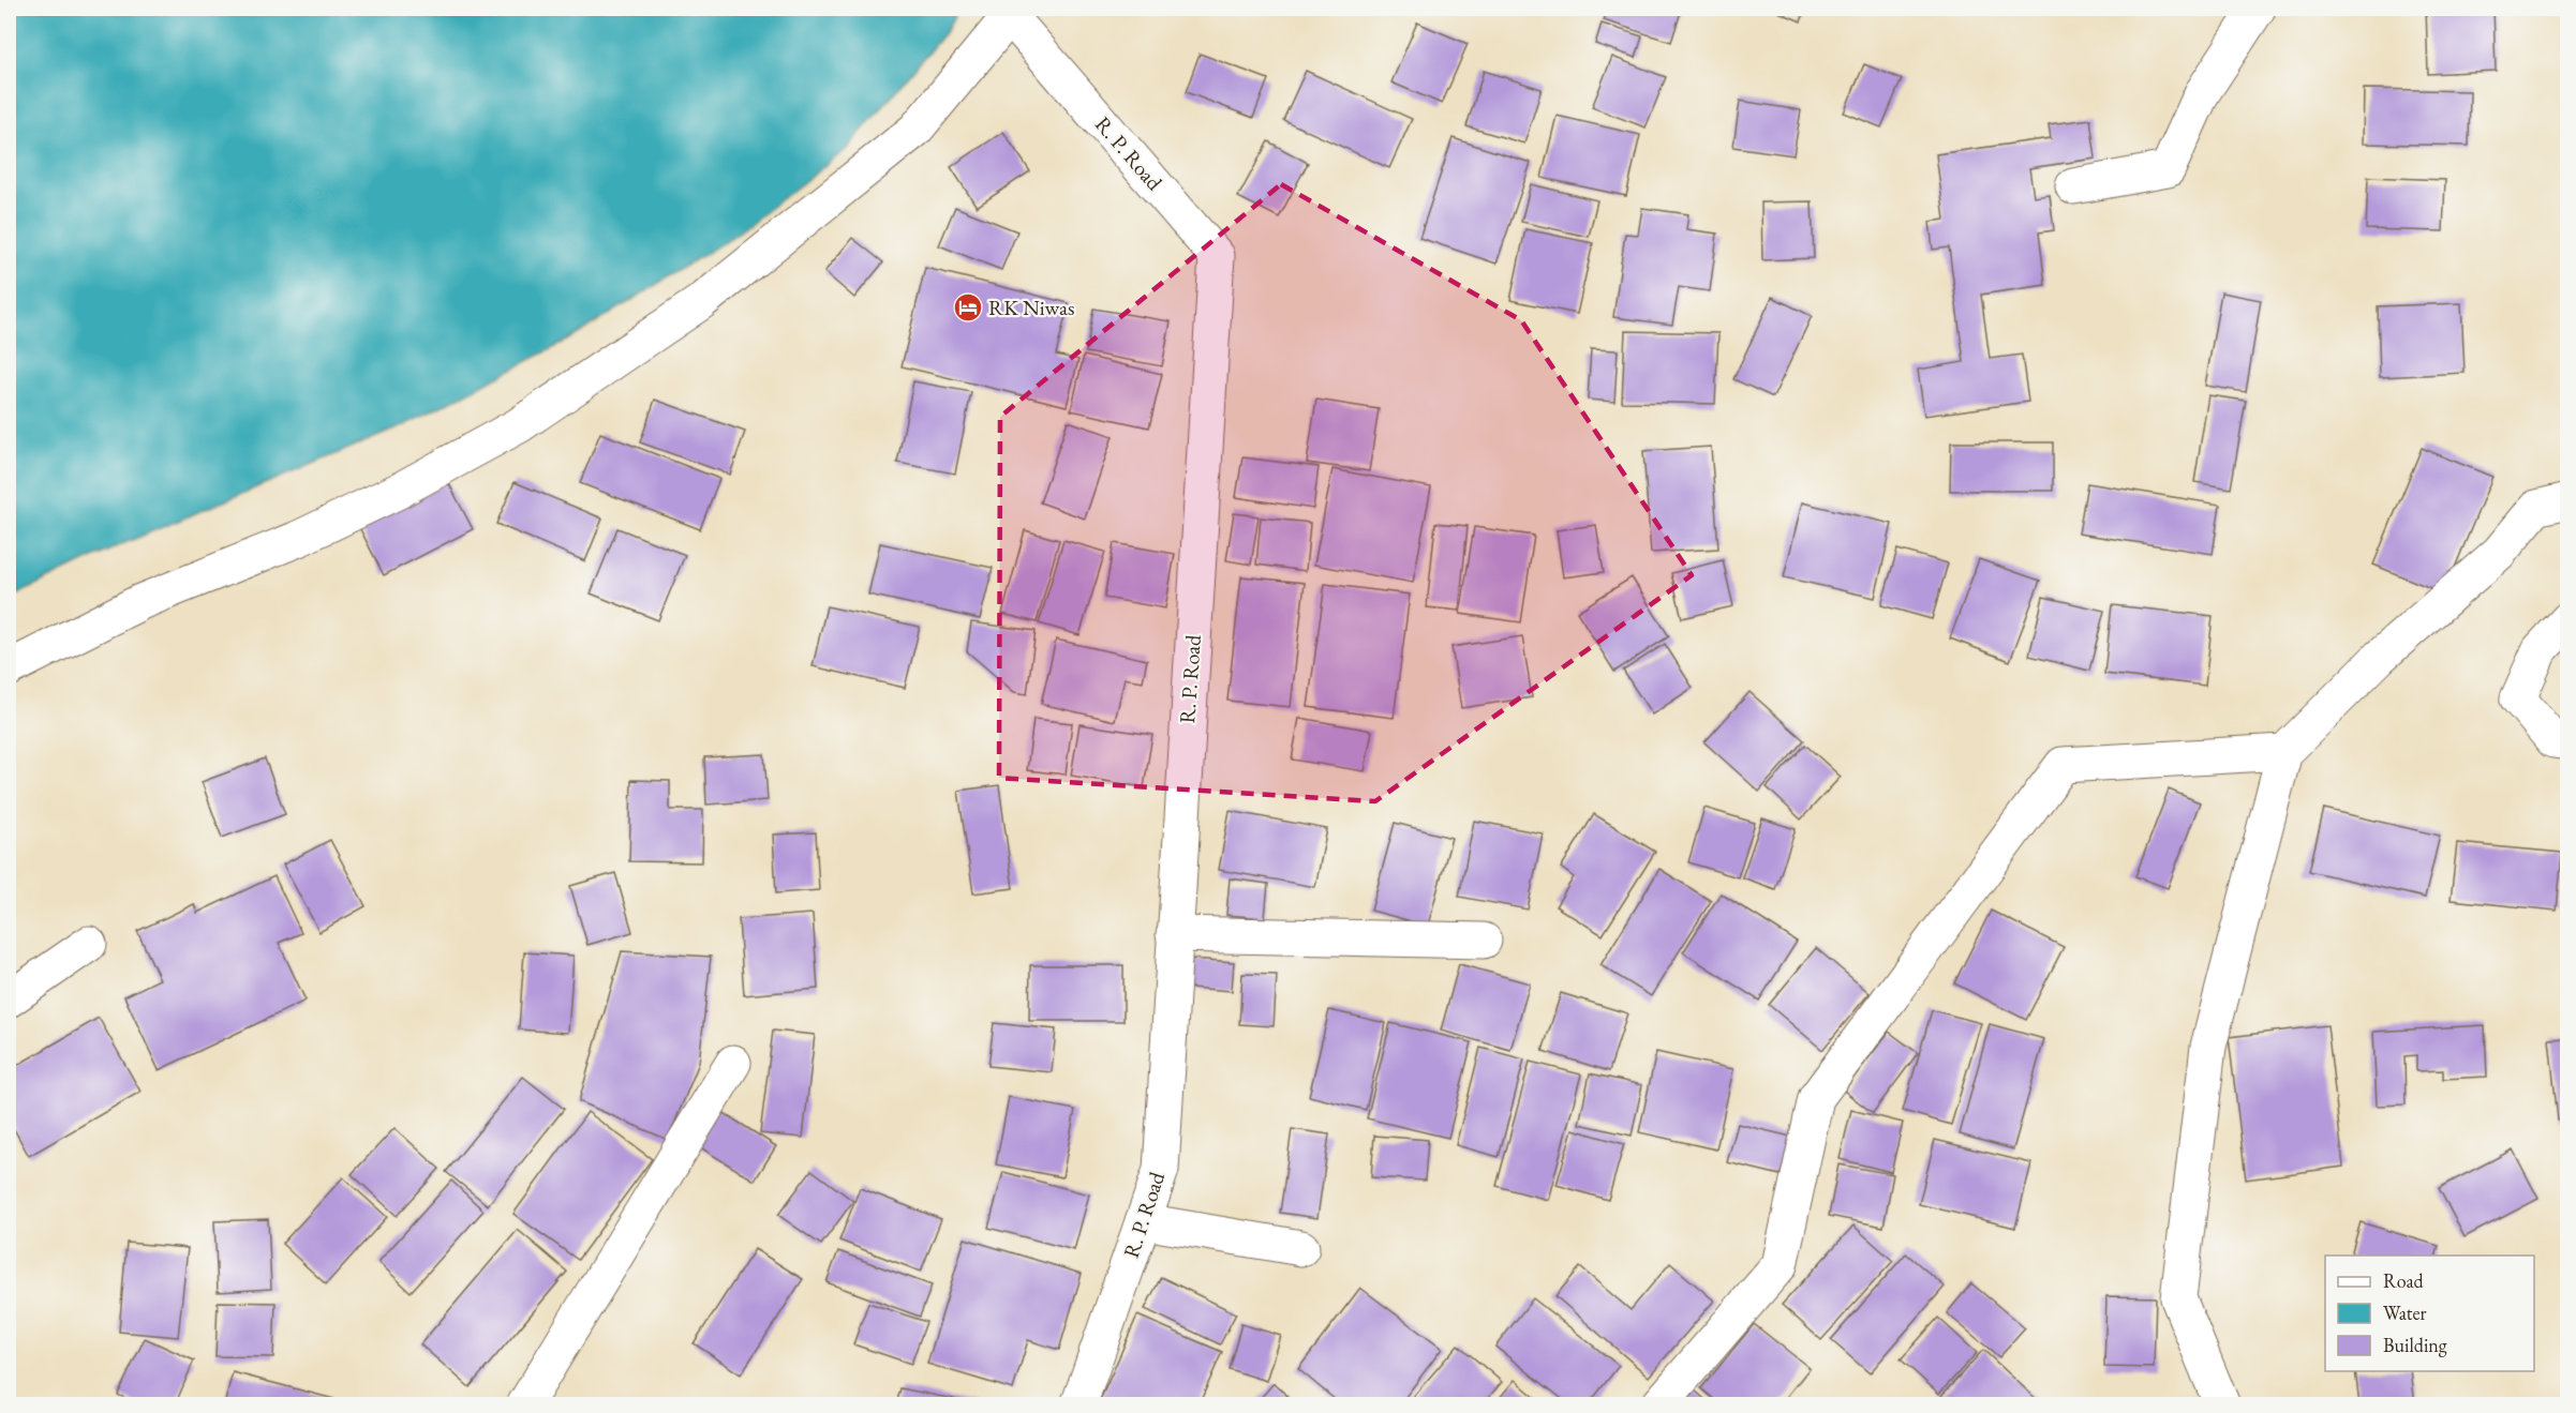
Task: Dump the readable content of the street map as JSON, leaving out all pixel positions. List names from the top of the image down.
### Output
{
  "streets": {
    "street": ["R. P. Road"]
  },
  "places": {
    "hotel": ["RK Niwas"]
  },
  "legend": ["Road", "Water", "Building"]
}
